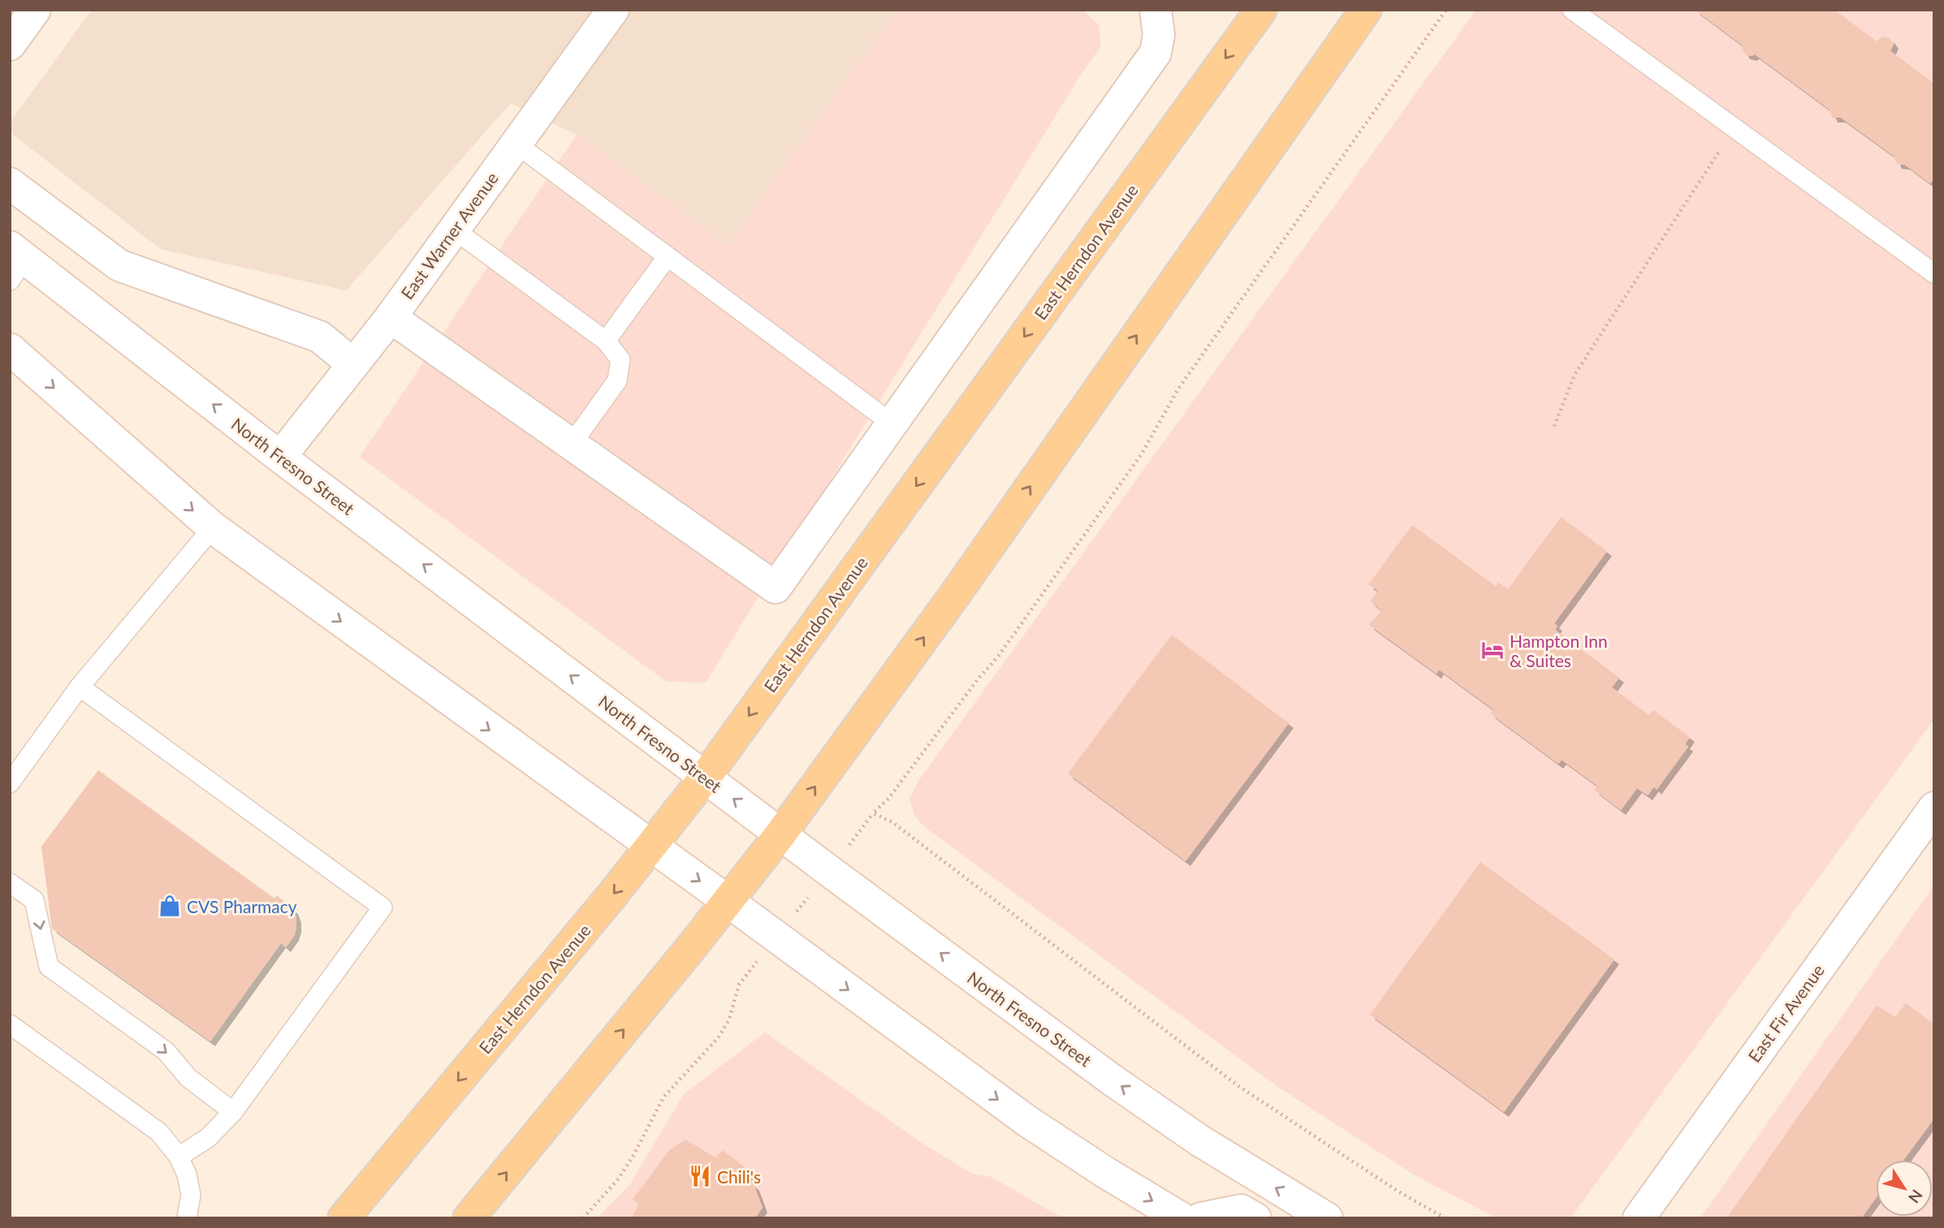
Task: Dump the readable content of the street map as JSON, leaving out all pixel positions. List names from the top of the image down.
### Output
{
  "streets": {
    "main road": [
      "East Warner Avenue",
      "East Herndon Avenue",
      "North Fresno Street",
      "East Fir Avenue"
    ]
  },
  "crossings": [
    ["East Warner Avenue", "North Fresno Street"],
    ["East Herndon Avenue", "North Fresno Street"]
  ],
  "places": {
    "hotel": ["Hampton Inn & Suites"],
    "shop": ["CVS Pharmacy"],
    "restaurant": ["Chili's"]
  },
  "north": "bottom right"
}
